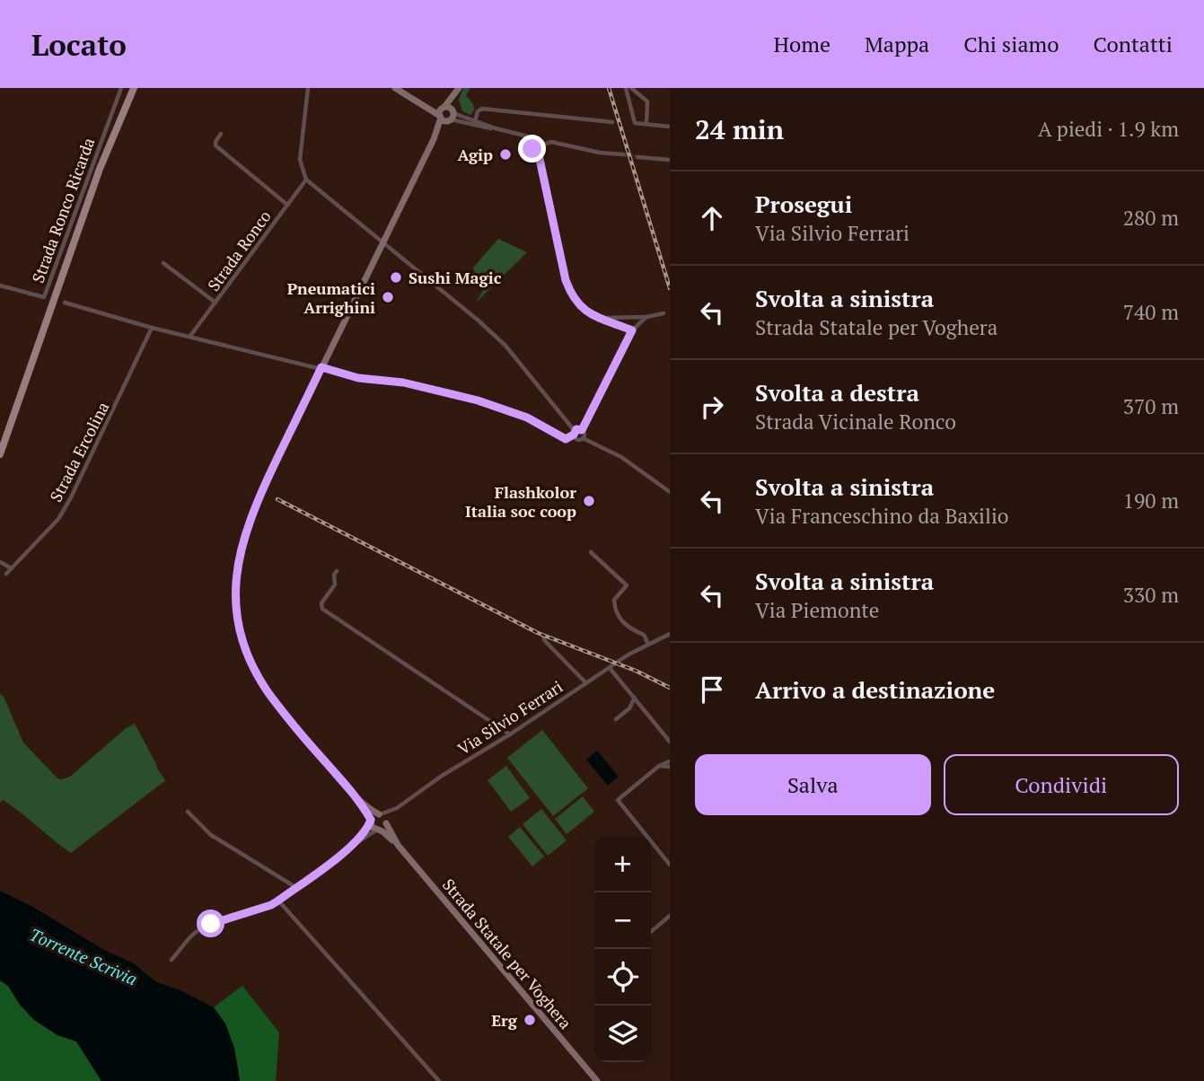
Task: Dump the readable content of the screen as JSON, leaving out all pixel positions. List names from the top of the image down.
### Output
{
  "streets": {
    "main road": ["Strada Statale per Voghera"],
    "street": [
      "Strada Ronco Ricarda",
      "Strada Ronco",
      "Strada Ercolina",
      "Via Silvio Ferrari"
    ]
  },
  "crossings": [
    ["Via Silvio Ferrari", "Strada Statale per Voghera"]
  ],
  "water": ["Torrente Scrivia"],
  "places": [
    "Agip",
    "Sushi Magic",
    "Pneumatici Arrighini",
    "Flashkolor Italia soc coop",
    "Erg"
  ],
  "page": {
    "header": "Locato",
    "nav": [
      "Home",
      "Mappa",
      "Chi siamo",
      "Contatti"
    ],
    "heading": ["24 min", "A piedi · 1.9 km"],
    "list": [
      ["Prosegui", "Via Silvio Ferrari", "280 m"],
      ["Svolta a sinistra", "Strada Statale per Voghera", "740 m"],
      ["Svolta a destra", "Strada Vicinale Ronco", "370 m"],
      ["Svolta a sinistra", "Via Franceschino da Baxilio", "190 m"],
      ["Svolta a sinistra", "Via Piemonte", "330 m"],
      "Arrivo a destinazione"
    ],
    "buttons": ["Salva", "Condividi"],
    "map_buttons": ["+", "−"]
  }
}
